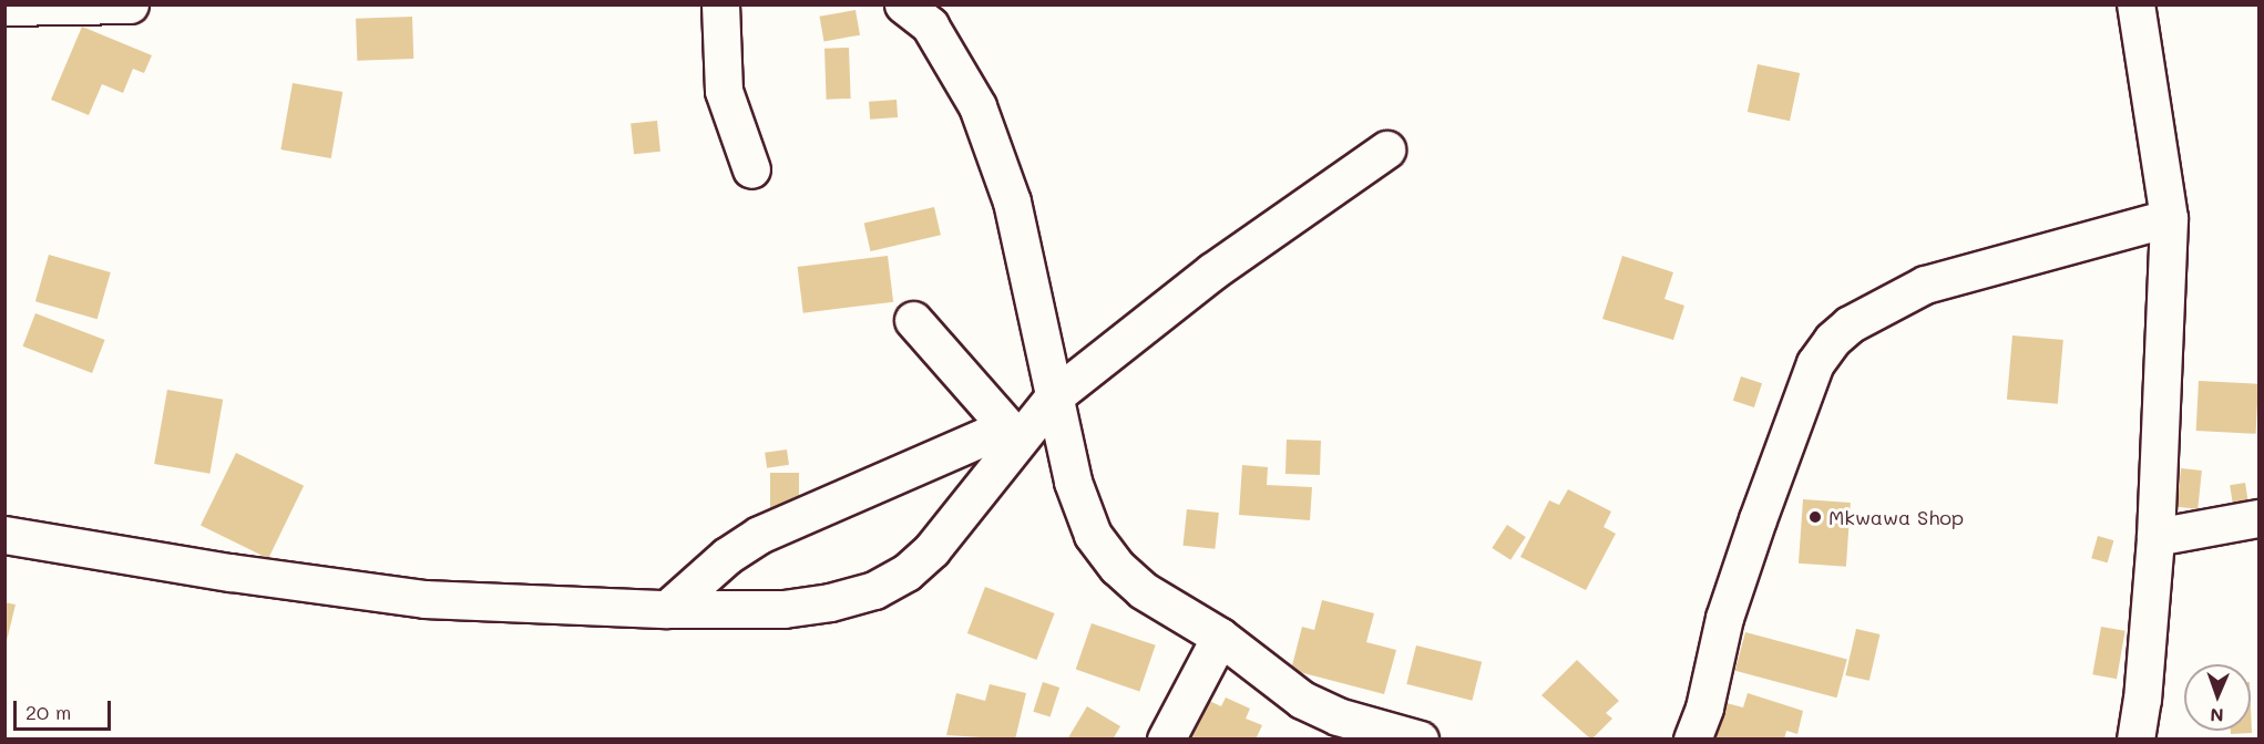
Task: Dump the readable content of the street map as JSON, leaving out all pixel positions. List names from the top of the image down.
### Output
{
  "places": ["Mkwawa Shop"],
  "scale_bar": "20 m",
  "north": "bottom"
}
